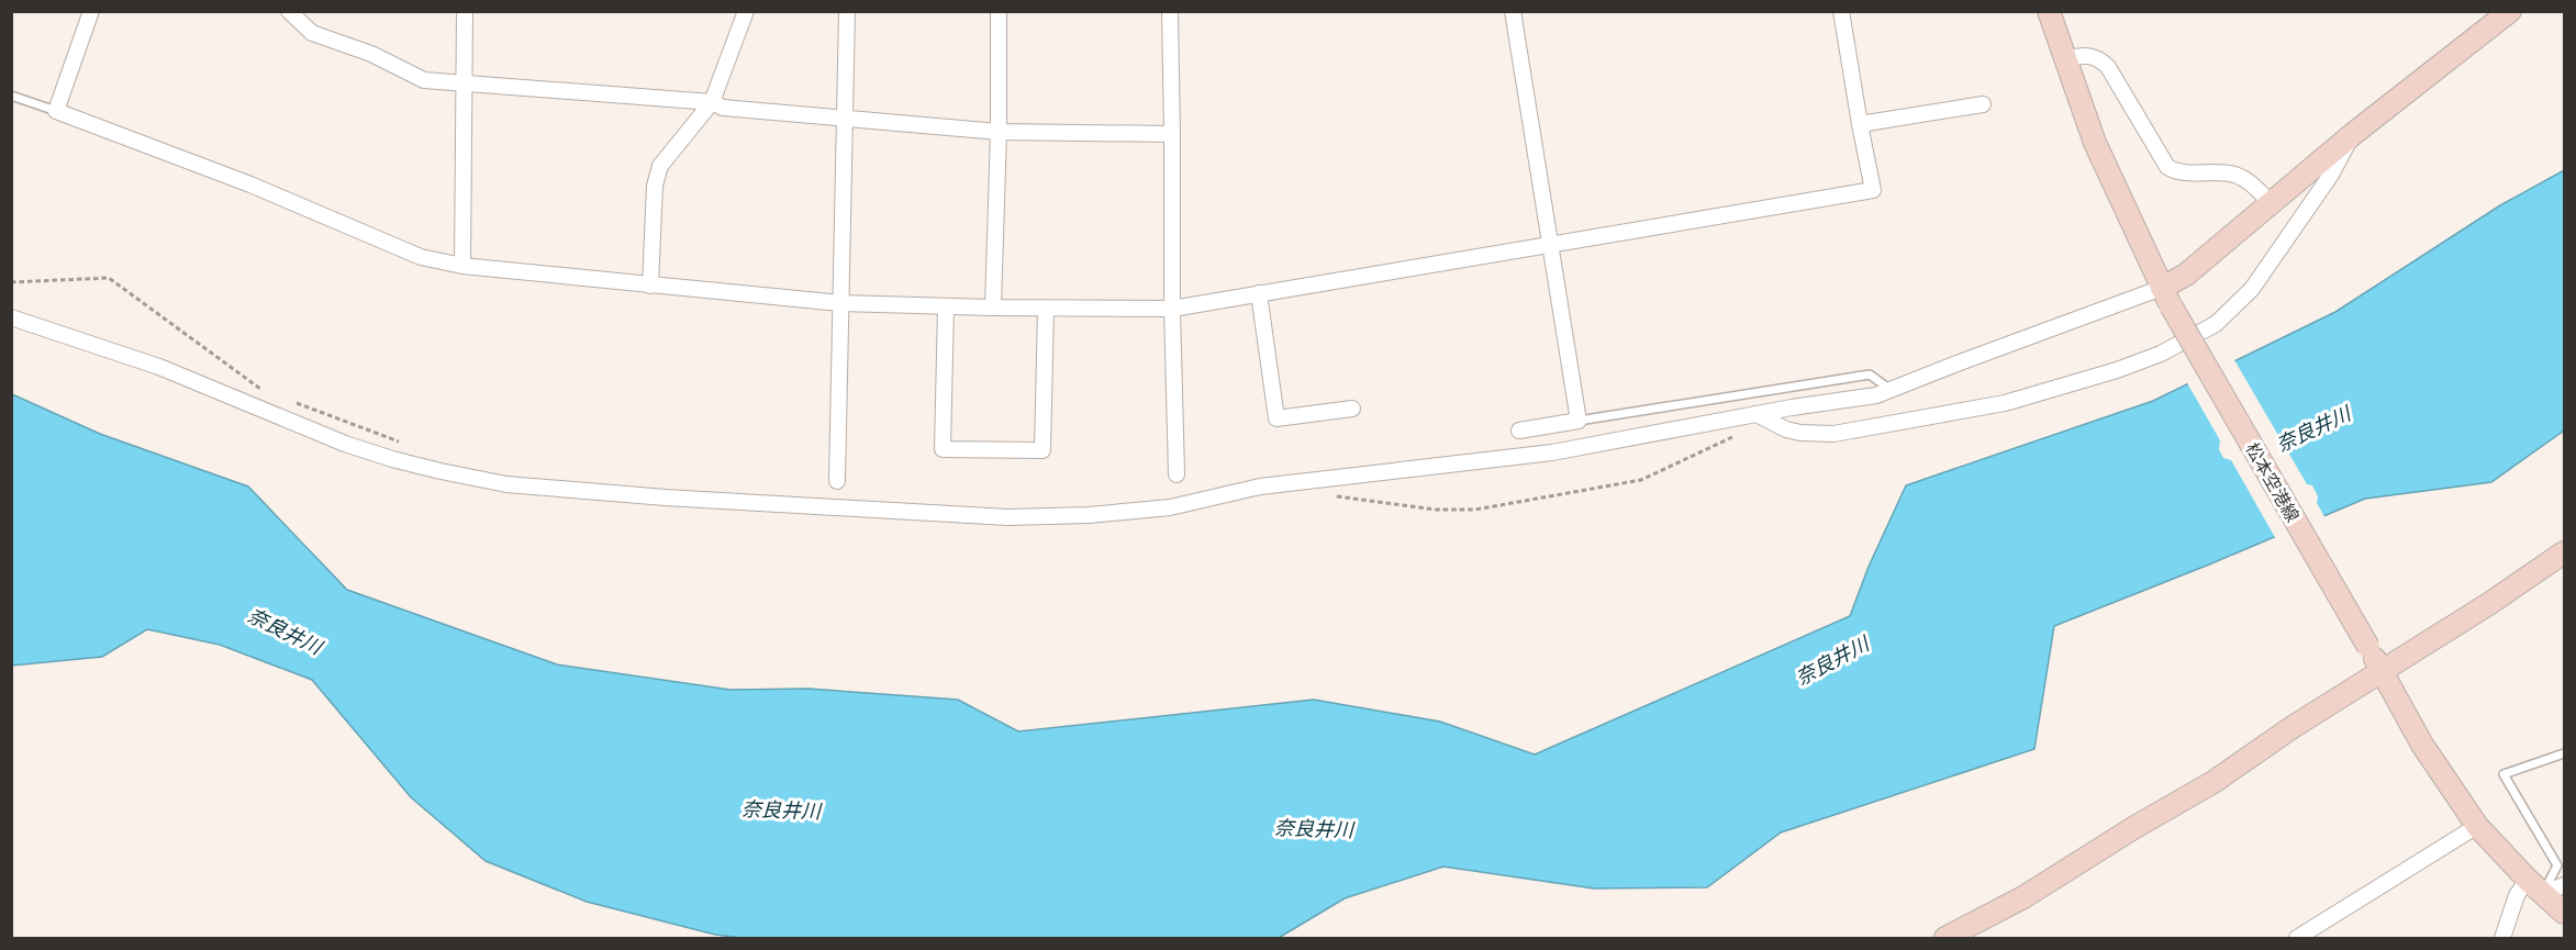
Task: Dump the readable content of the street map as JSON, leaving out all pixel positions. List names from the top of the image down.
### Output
{
  "streets": {
    "street": ["松本空港線"]
  },
  "water": ["奈良井川"]
}
